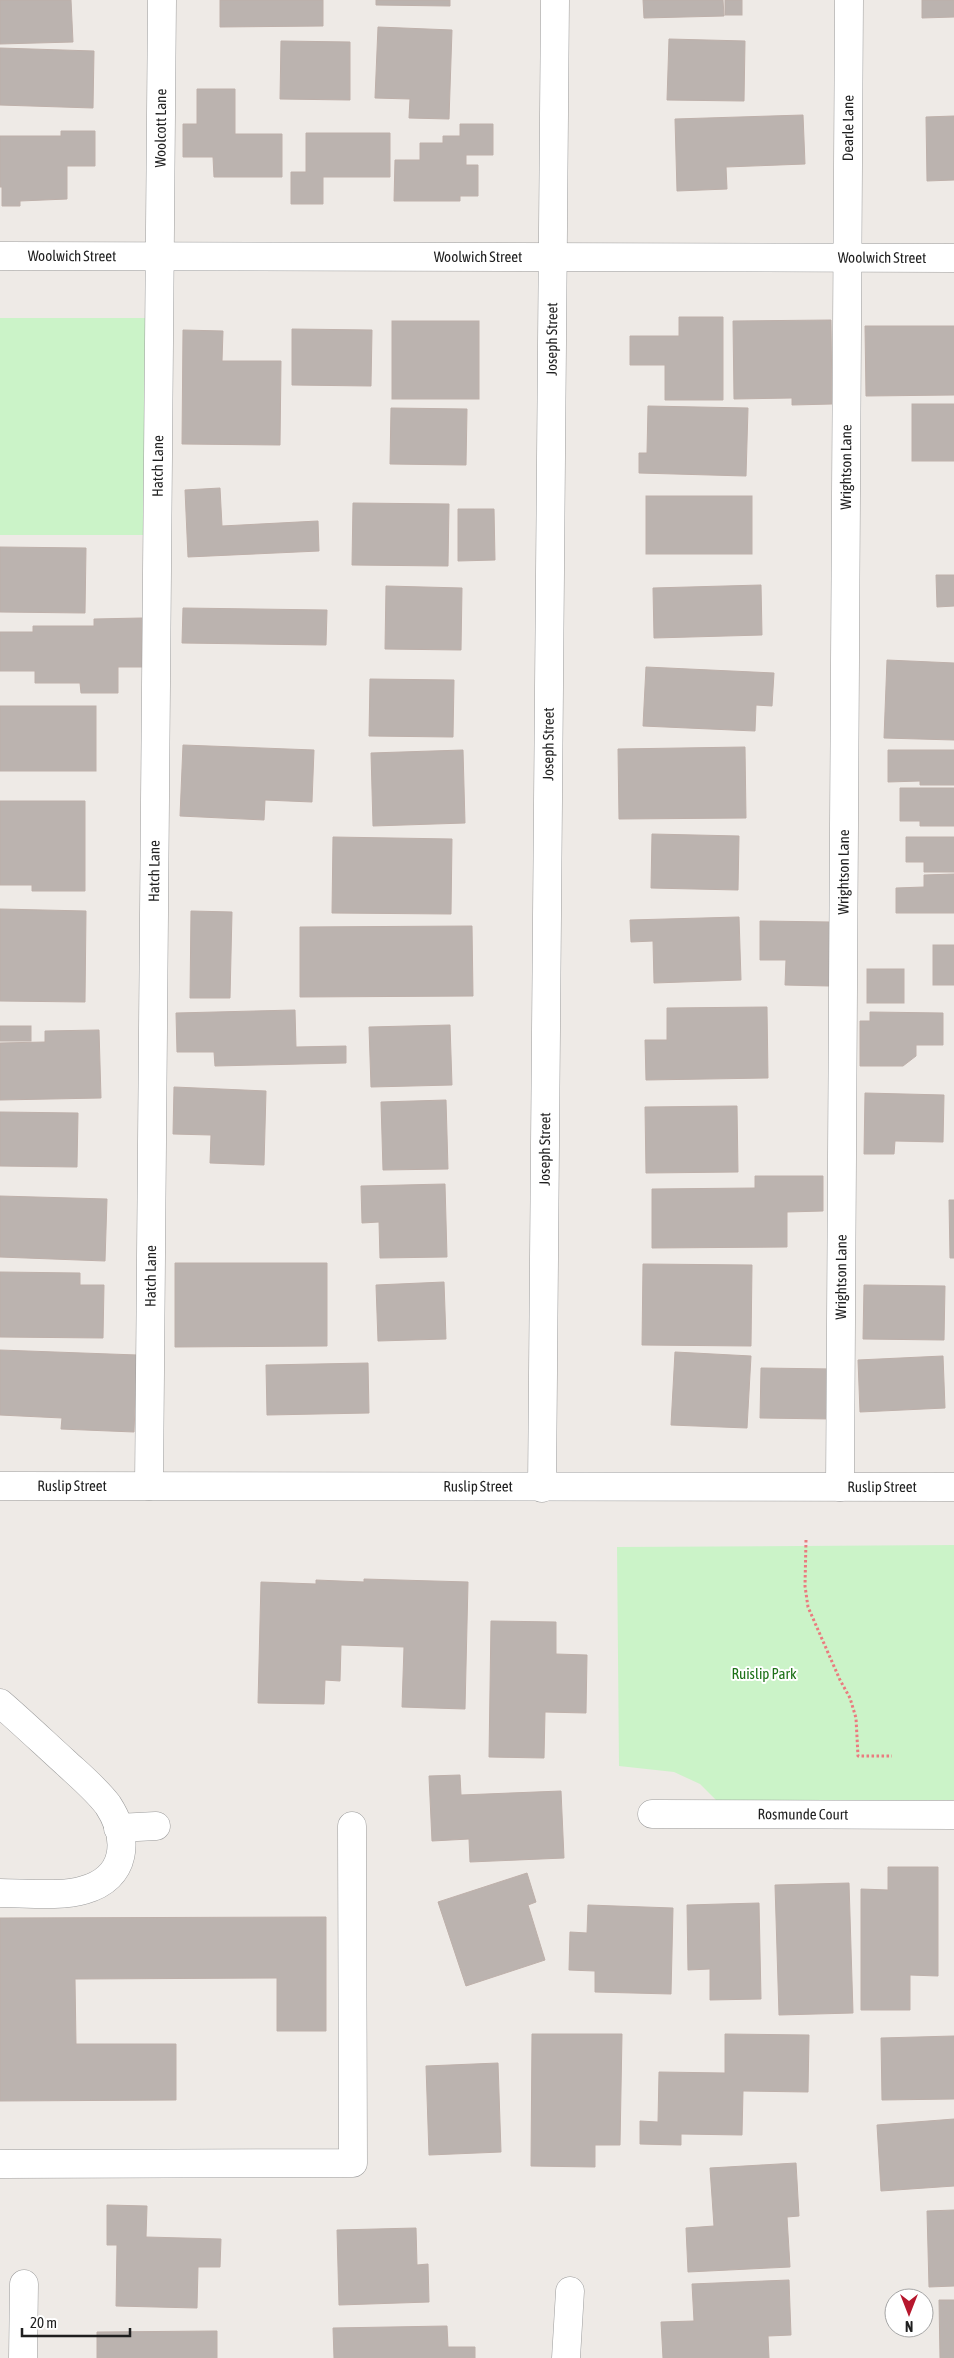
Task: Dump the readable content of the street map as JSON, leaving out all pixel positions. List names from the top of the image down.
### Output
{
  "streets": {
    "street": [
      "Woolcott Lane",
      "Dearle Lane",
      "Woolwich Street",
      "Joseph Street",
      "Hatch Lane",
      "Wrightson Lane",
      "Ruslip Street",
      "Rosmunde Court"
    ]
  },
  "crossings": [
    ["Woolcott Lane", "Woolwich Street"],
    ["Woolcott Lane", "Hatch Lane"],
    ["Dearle Lane", "Woolwich Street"],
    ["Dearle Lane", "Wrightson Lane"],
    ["Woolwich Street", "Joseph Street"],
    ["Woolwich Street", "Hatch Lane"],
    ["Woolwich Street", "Wrightson Lane"],
    ["Joseph Street", "Ruslip Street"],
    ["Hatch Lane", "Ruslip Street"],
    ["Wrightson Lane", "Ruslip Street"]
  ],
  "parks": ["Ruislip Park"],
  "scale_bar": "20 m",
  "north": "bottom"
}
